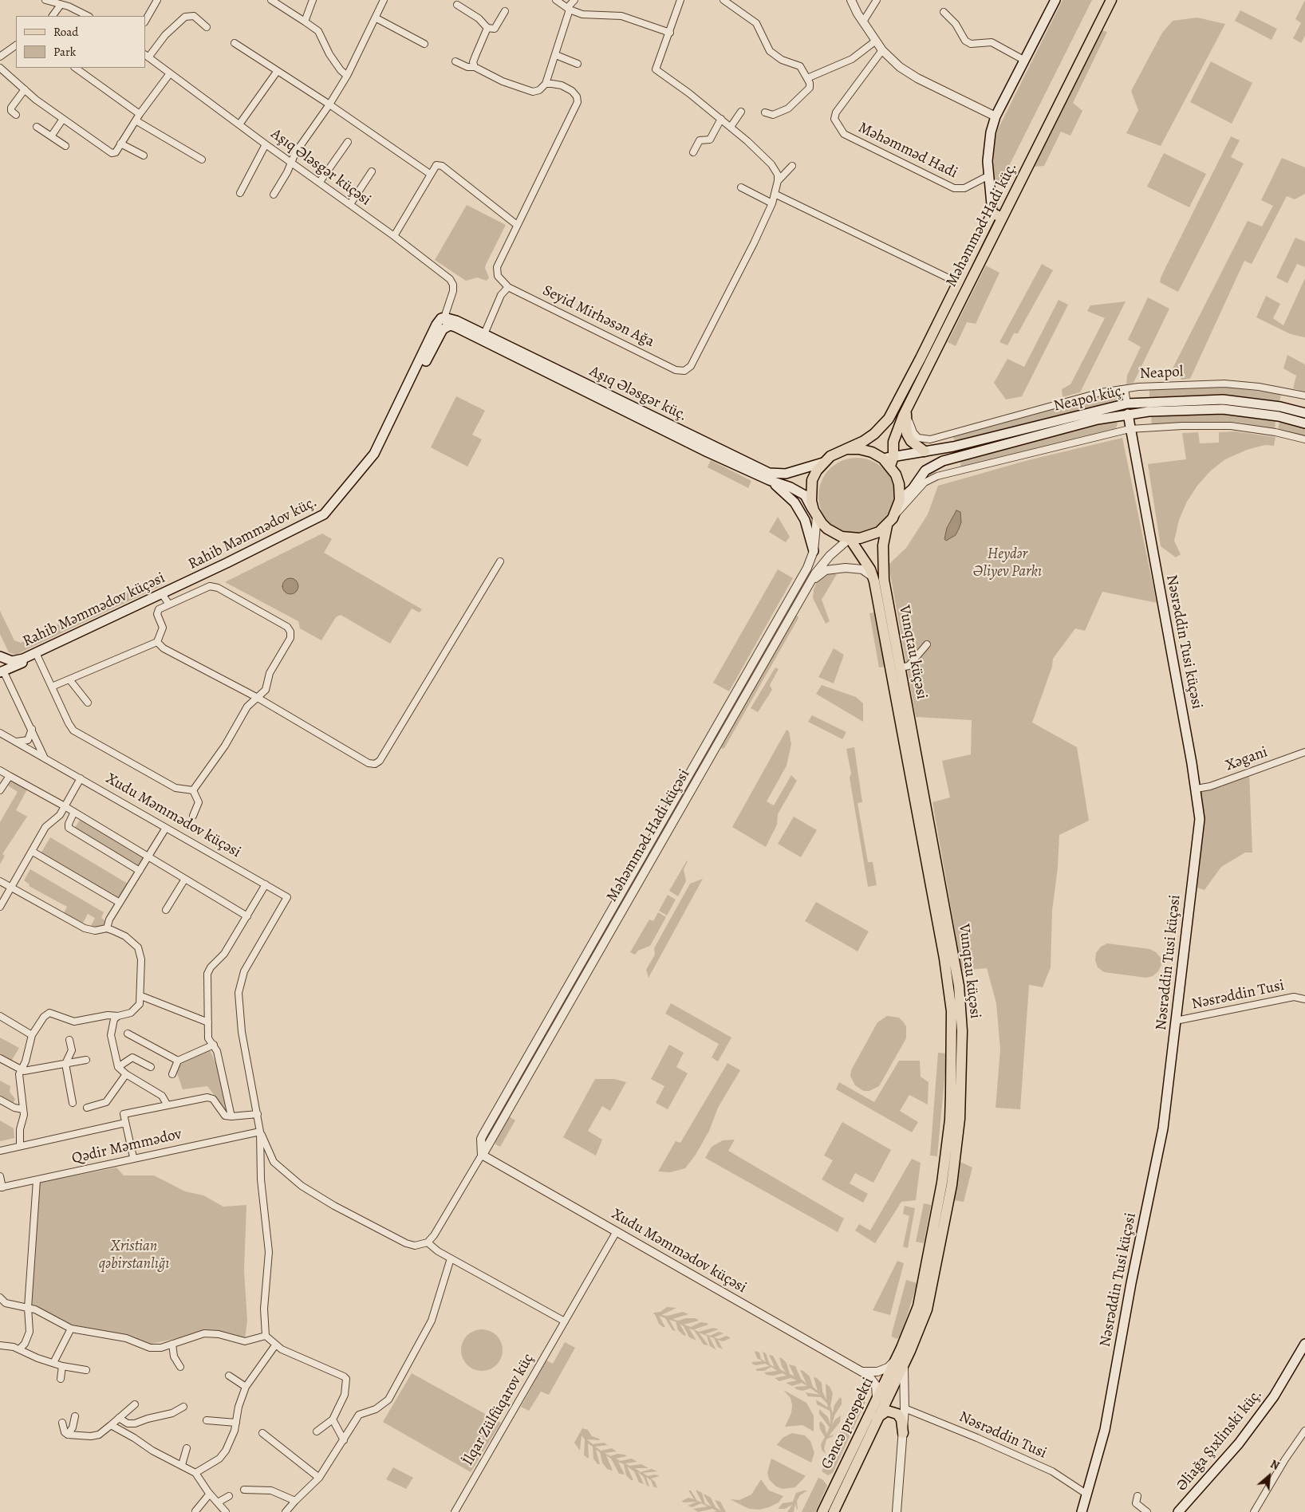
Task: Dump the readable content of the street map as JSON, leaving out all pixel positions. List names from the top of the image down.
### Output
{
  "streets": {
    "main road": [
      "Məhəmməd Hadi küç.",
      "Aşıq Ələsgər küç.",
      "Neapol küç.",
      "Rahib Məmmədov küç.",
      "Rahib Məmmədov küçəsi",
      "Nəsrəddin Tusi küçəsi",
      "Vunqtau küçəsi",
      "Gəncə prospekti",
      "Əliağa Şıxlinski küç."
    ],
    "street": [
      "Məhəmməd Hadi",
      "Aşıq Ələsgər küçəsi",
      "Seyid Mirhəsən Ağa",
      "Neapol",
      "Xəgani",
      "Xudu Məmmədov küçəsi",
      "Məhəmməd Hadi küçəsi",
      "Nəsrəddin Tusi",
      "Qədir Məmmədov",
      "İlqar Zülfüqarov küç"
    ]
  },
  "crossings": [
    ["Aşıq Ələsgər küçəsi", "Aşıq Ələsgər küç."],
    ["Aşıq Ələsgər küçəsi", "Rahib Məmmədov küç."],
    ["Məhəmməd Hadi küç.", "Neapol"],
    ["Məhəmməd Hadi küç.", "Aşıq Ələsgər küç."],
    ["Məhəmməd Hadi küç.", "Neapol küç."],
    ["Məhəmməd Hadi küç.", "Məhəmməd Hadi küçəsi"],
    ["Aşıq Ələsgər küç.", "Neapol küç."],
    ["Aşıq Ələsgər küç.", "Rahib Məmmədov küç."],
    ["Aşıq Ələsgər küç.", "Məhəmməd Hadi küçəsi"],
    ["Neapol küç.", "Nəsrəddin Tusi küçəsi"],
    ["Neapol küç.", "Məhəmməd Hadi küçəsi"],
    ["Rahib Məmmədov küç.", "Rahib Məmmədov küçəsi"],
    ["Nəsrəddin Tusi küçəsi", "Xəgani"],
    ["Nəsrəddin Tusi küçəsi", "Nəsrəddin Tusi"],
    ["Vunqtau küçəsi", "Gəncə prospekti"],
    ["Xudu Məmmədov küçəsi", "Məhəmməd Hadi küçəsi"],
    ["Xudu Məmmədov küçəsi", "İlqar Zülfüqarov küç"],
    ["Xudu Məmmədov küçəsi", "Gəncə prospekti"]
  ],
  "parks": ["Heydər Əliyev Parkı", "Xristian qəbirstanlığı"],
  "legend": ["Road", "Park"],
  "north": "top right"
}
